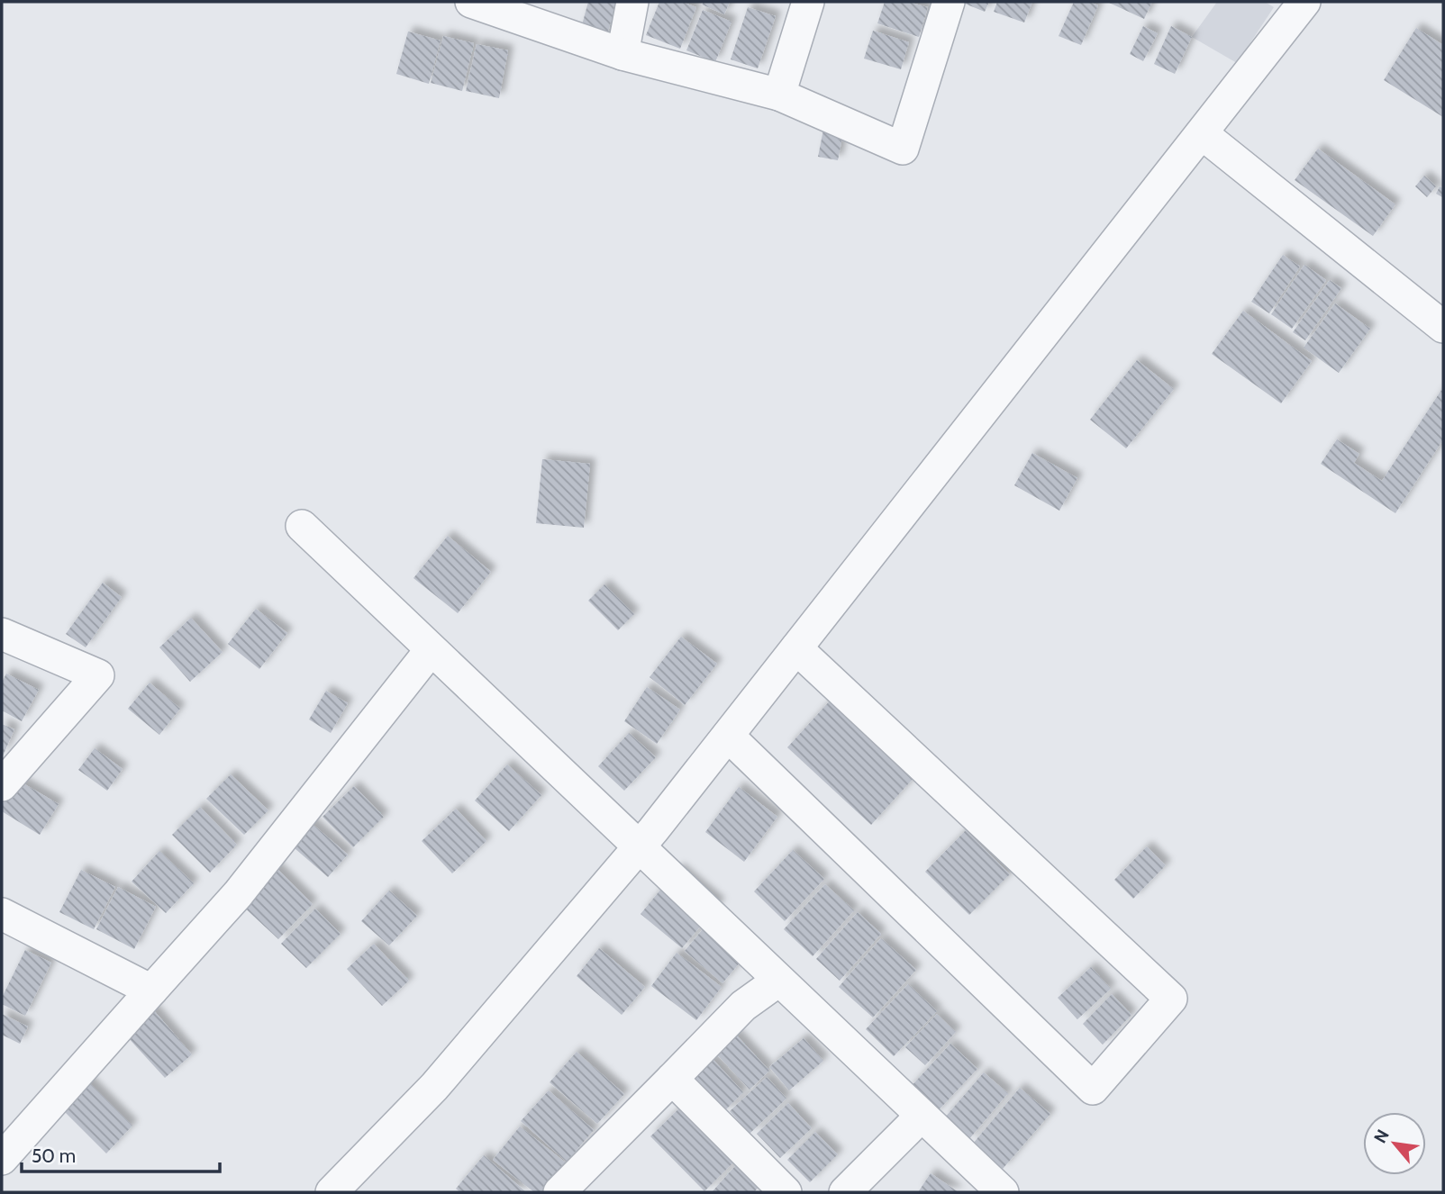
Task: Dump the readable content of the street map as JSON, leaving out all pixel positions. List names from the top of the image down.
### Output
{
  "scale_bar": "50 m",
  "north": "top left"
}
